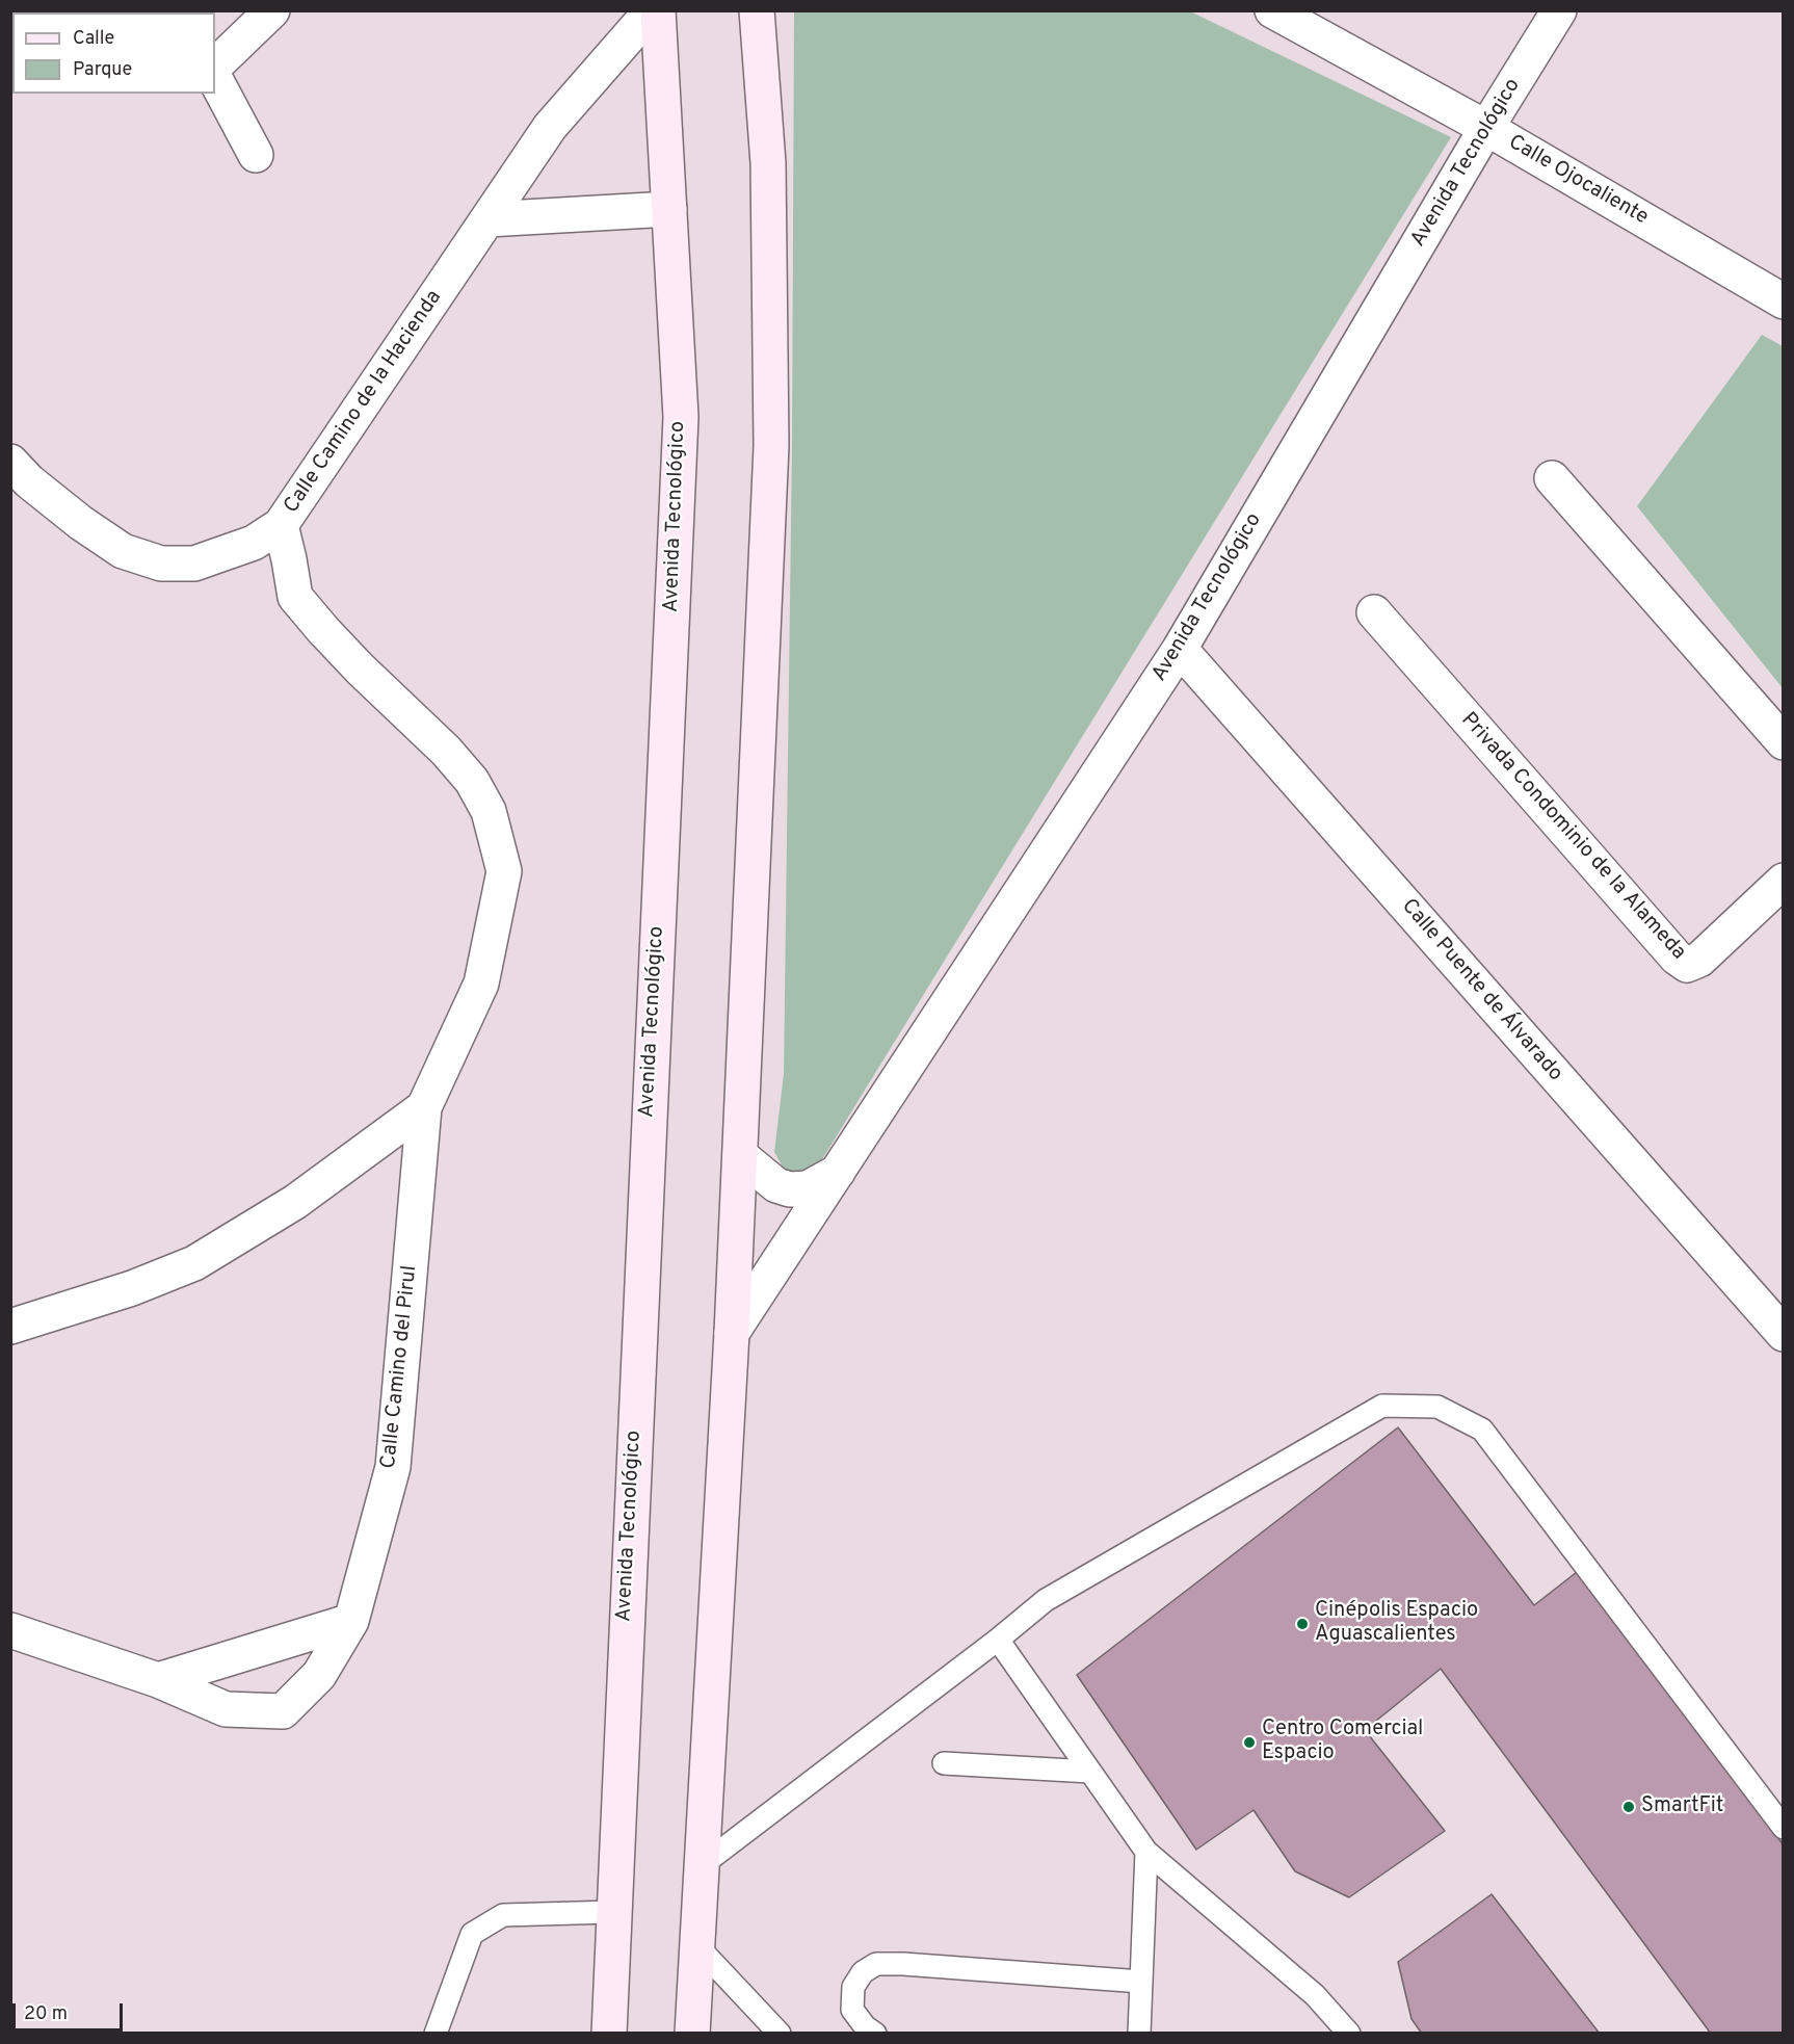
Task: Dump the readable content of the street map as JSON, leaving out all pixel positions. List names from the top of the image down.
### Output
{
  "streets": {
    "main road": ["Avenida Tecnológico"],
    "street": [
      "Calle Ojocaliente",
      "Calle Camino de la Hacienda",
      "Privada Condominio de la Alameda",
      "Calle Puente de Álvarado",
      "Calle Camino del Pirul"
    ]
  },
  "crossings": [
    ["Avenida Tecnológico", "Calle Ojocaliente"],
    ["Avenida Tecnológico", "Calle Puente de Álvarado"],
    ["Calle Camino de la Hacienda", "Calle Camino del Pirul"]
  ],
  "places": ["Cinépolis Espacio Aguascalientes", "Centro Comercial Espacio", "SmartFit"],
  "legend": ["Calle", "Parque"],
  "scale_bar": "20 m"
}
